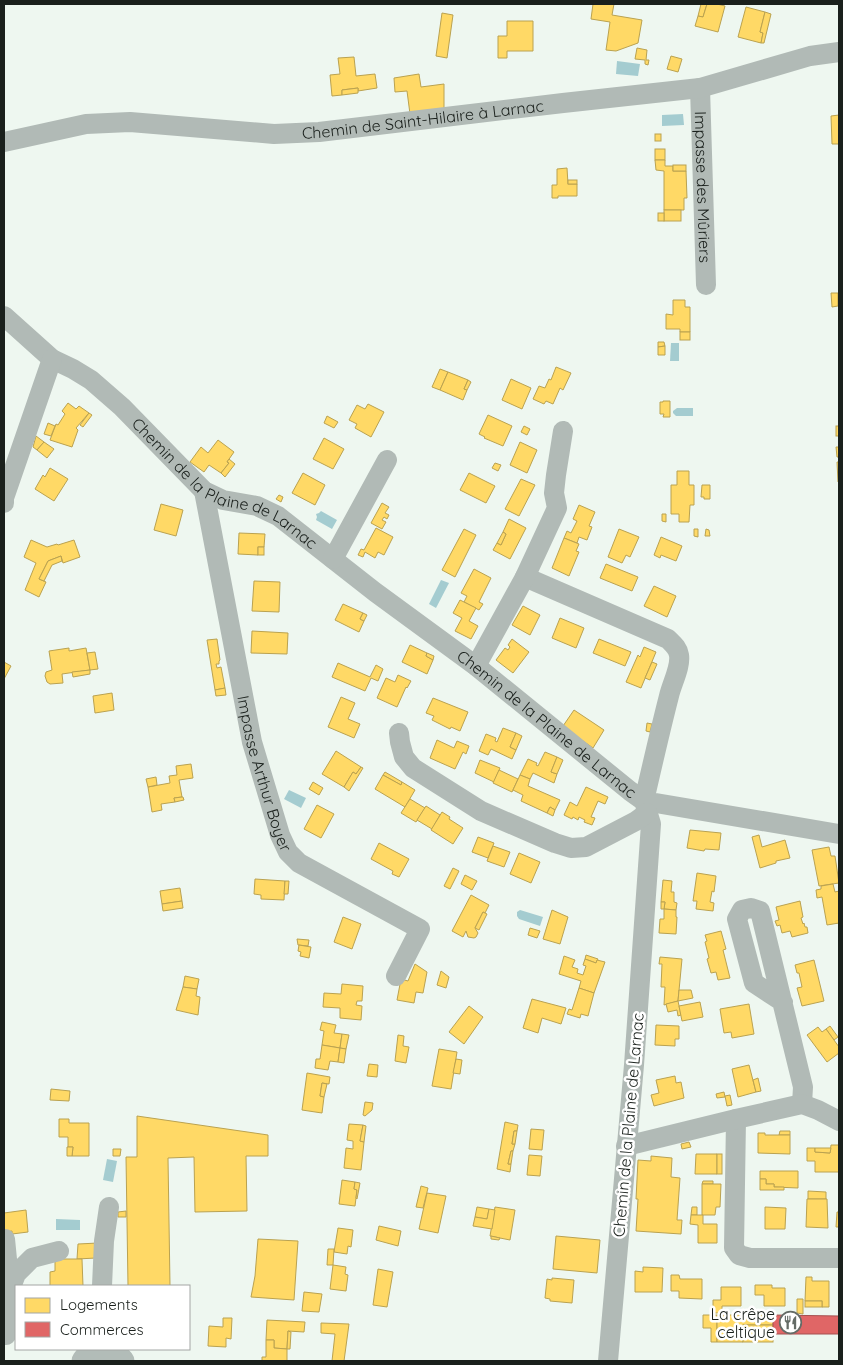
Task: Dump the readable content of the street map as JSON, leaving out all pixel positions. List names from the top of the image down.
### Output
{
  "streets": {
    "street": [
      "Chemin de Saint-Hilaire à Larnac",
      "Impasse des Mûriers",
      "Chemin de la Plaine de Larnac",
      "Impasse Arthur Boyer"
    ]
  },
  "crossings": [
    ["Chemin de Saint-Hilaire à Larnac", "Impasse des Mûriers"],
    ["Chemin de la Plaine de Larnac", "Impasse Arthur Boyer"]
  ],
  "places": {
    "restaurant": ["La crêpe celtique"]
  },
  "legend": ["Logements", "Commerces"]
}
